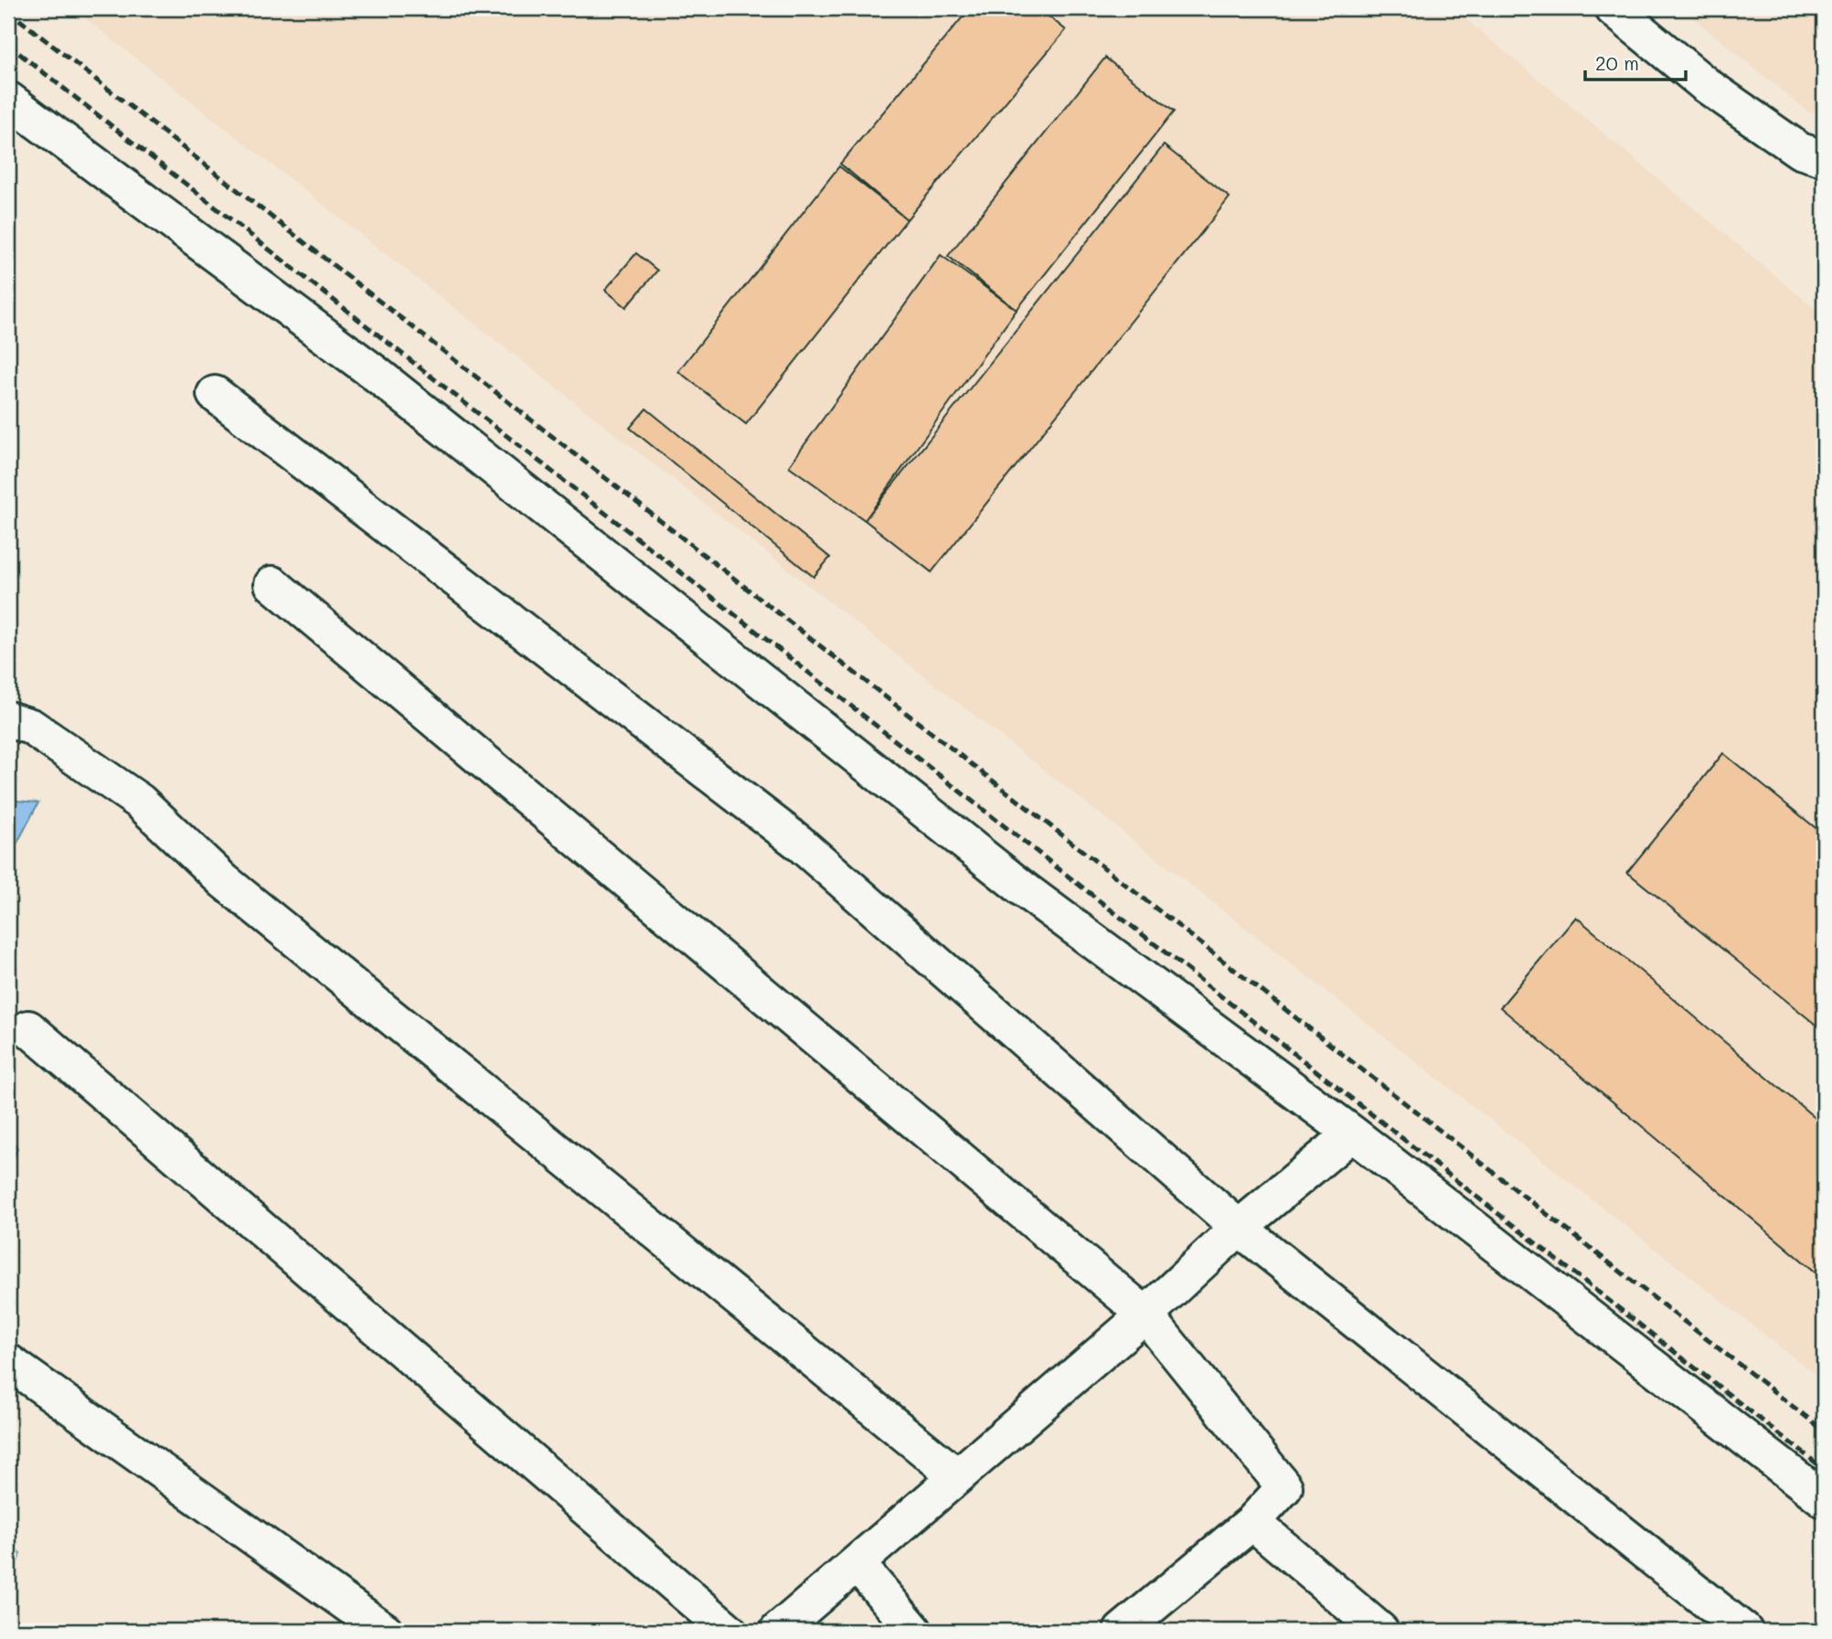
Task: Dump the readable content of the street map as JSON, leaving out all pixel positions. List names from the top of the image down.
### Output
{
  "scale_bar": "20 m"
}
